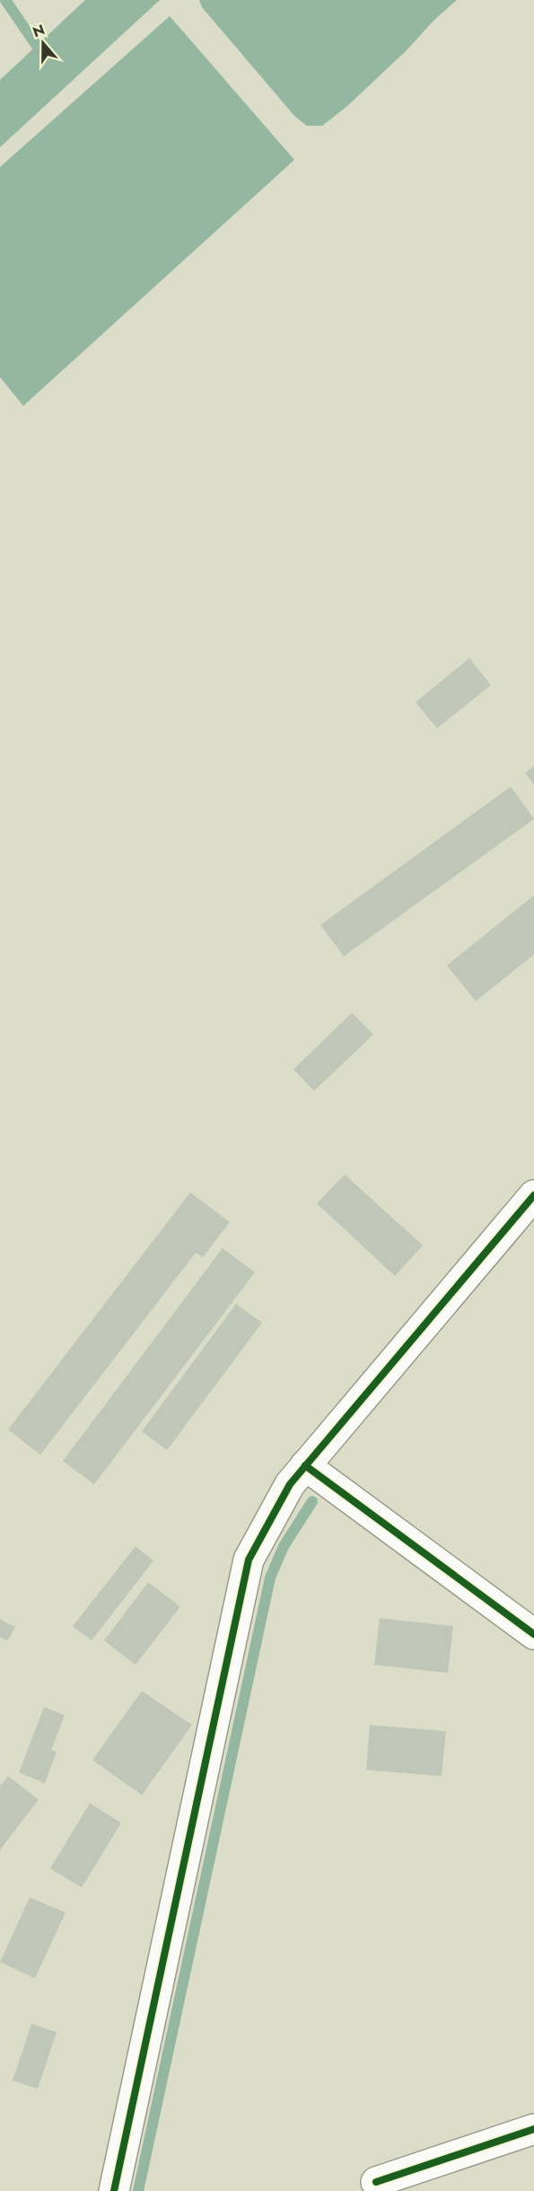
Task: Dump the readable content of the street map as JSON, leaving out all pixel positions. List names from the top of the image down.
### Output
{
  "north": "top"
}
